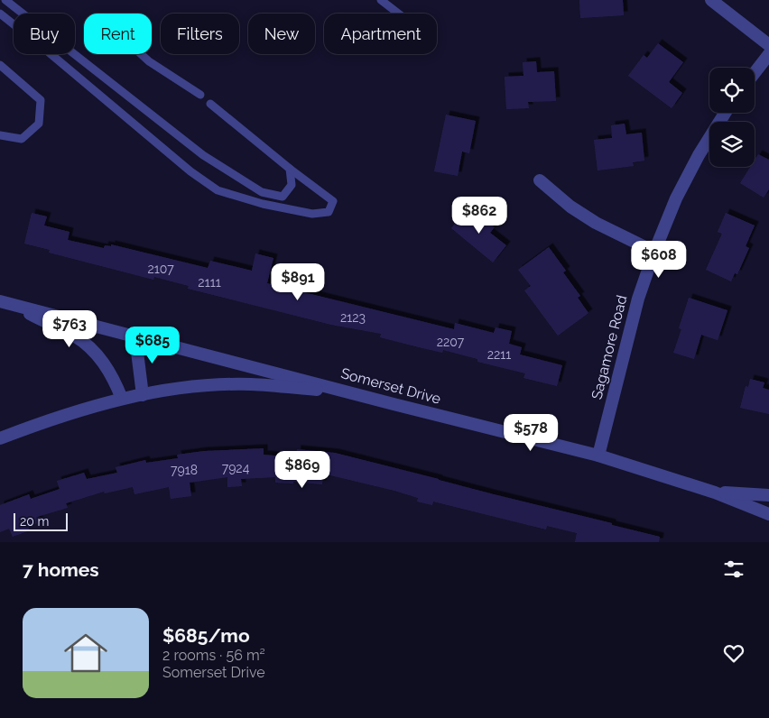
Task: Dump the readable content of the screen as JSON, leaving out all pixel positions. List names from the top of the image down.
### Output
{
  "streets": {
    "street": ["Sagamore Road", "Somerset Drive"]
  },
  "crossings": [
    ["Sagamore Road", "Somerset Drive"]
  ],
  "house_numbers": [
    "2107",
    "2111",
    "2123",
    "2207",
    "2211",
    "7924",
    "7918"
  ],
  "scale_bar": "20 m",
  "page": {
    "chip": [
      "Buy",
      "Rent",
      "Filters",
      "New",
      "Apartment"
    ],
    "price": [
      "$862",
      "$608",
      "$891",
      "$763",
      "$685",
      "$578",
      "$869"
    ],
    "scale": "20 m",
    "heading": "7 homes",
    "list": [
      {
        "name": "$685/mo",
        "note": "2 rooms · 56 m² · Somerset Drive"
      }
    ]
  }
}
